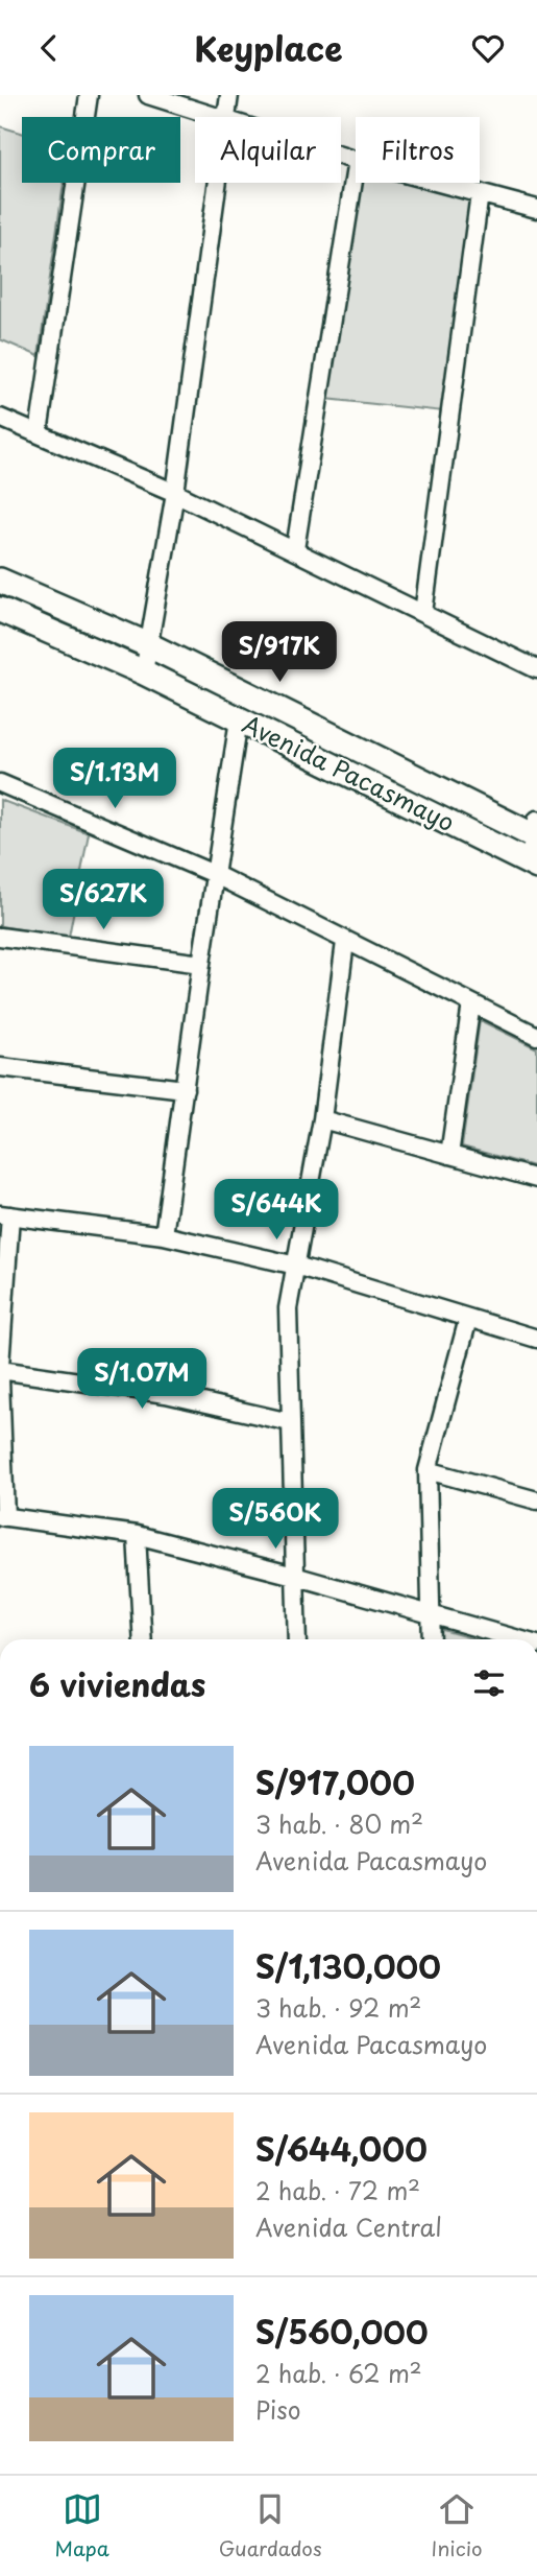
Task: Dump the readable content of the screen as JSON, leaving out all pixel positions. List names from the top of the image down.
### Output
{
  "streets": {
    "main road": ["Avenida Pacasmayo"]
  },
  "page": {
    "header": "Keyplace",
    "chip": ["Comprar", "Alquilar", "Filtros"],
    "price": [
      "S/917K",
      "S/1.13M",
      "S/627K",
      "S/644K",
      "S/1.07M",
      "S/560K"
    ],
    "heading": "6 viviendas",
    "list": [
      {
        "name": "S/917,000",
        "note": "3 hab. · 80 m² · Avenida Pacasmayo"
      },
      {
        "name": "S/1,130,000",
        "note": "3 hab. · 92 m² · Avenida Pacasmayo"
      },
      {
        "name": "S/644,000",
        "note": "2 hab. · 72 m² · Avenida Central"
      },
      {
        "name": "S/560,000",
        "note": "2 hab. · 62 m² · Piso"
      }
    ],
    "tabs": ["Mapa", "Guardados", "Inicio"]
  }
}
